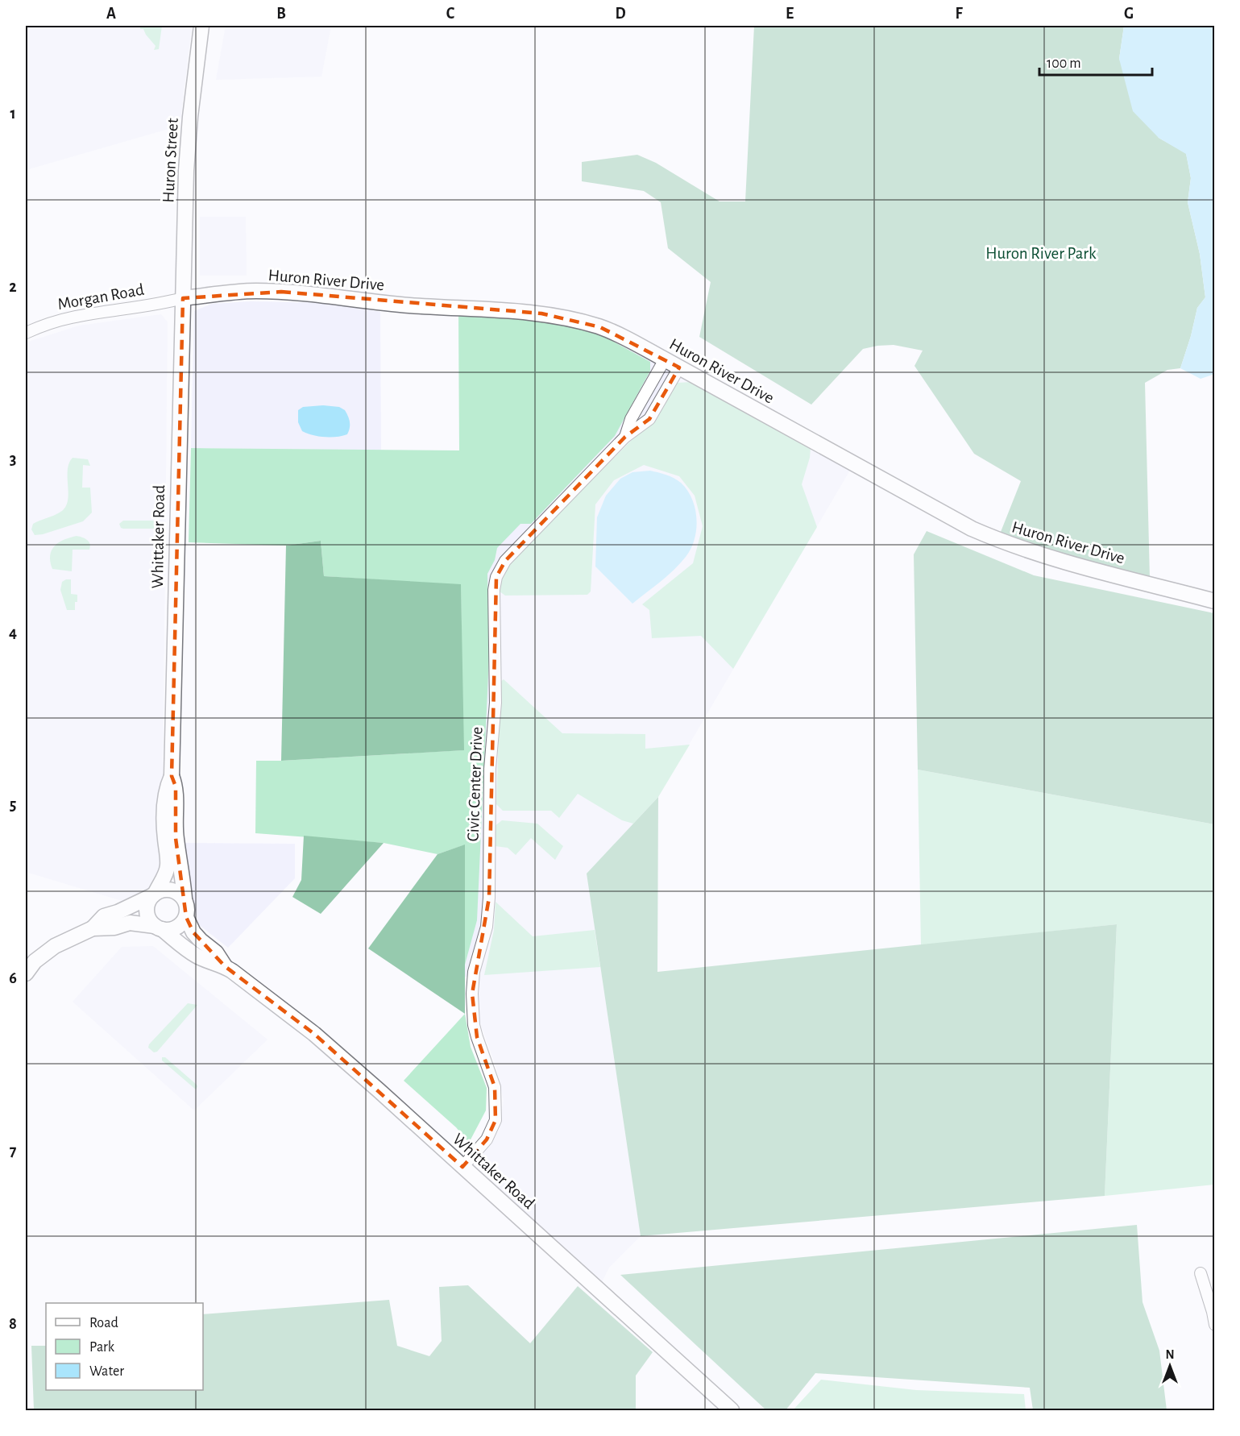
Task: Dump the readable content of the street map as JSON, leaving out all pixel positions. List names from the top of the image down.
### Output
{
  "streets": {
    "main road": ["Huron Street", "Huron River Drive", "Whittaker Road"],
    "street": ["Morgan Road", "Civic Center Drive"]
  },
  "crossings": [
    ["Huron Street", "Huron River Drive"],
    ["Huron Street", "Morgan Road"],
    ["Huron Street", "Whittaker Road"],
    ["Huron River Drive", "Morgan Road"],
    ["Huron River Drive", "Whittaker Road"],
    ["Huron River Drive", "Civic Center Drive"],
    ["Morgan Road", "Whittaker Road"],
    ["Whittaker Road", "Civic Center Drive"]
  ],
  "parks": ["Huron River Park"],
  "legend": ["Road", "Park", "Water"],
  "scale_bar": "100 m",
  "north": "top",
  "grid": {
    "columns": [
      "A",
      "B",
      "C",
      "D",
      "E",
      "F",
      "G"
    ],
    "rows": [
      "1",
      "2",
      "3",
      "4",
      "5",
      "6",
      "7",
      "8"
    ]
  }
}
